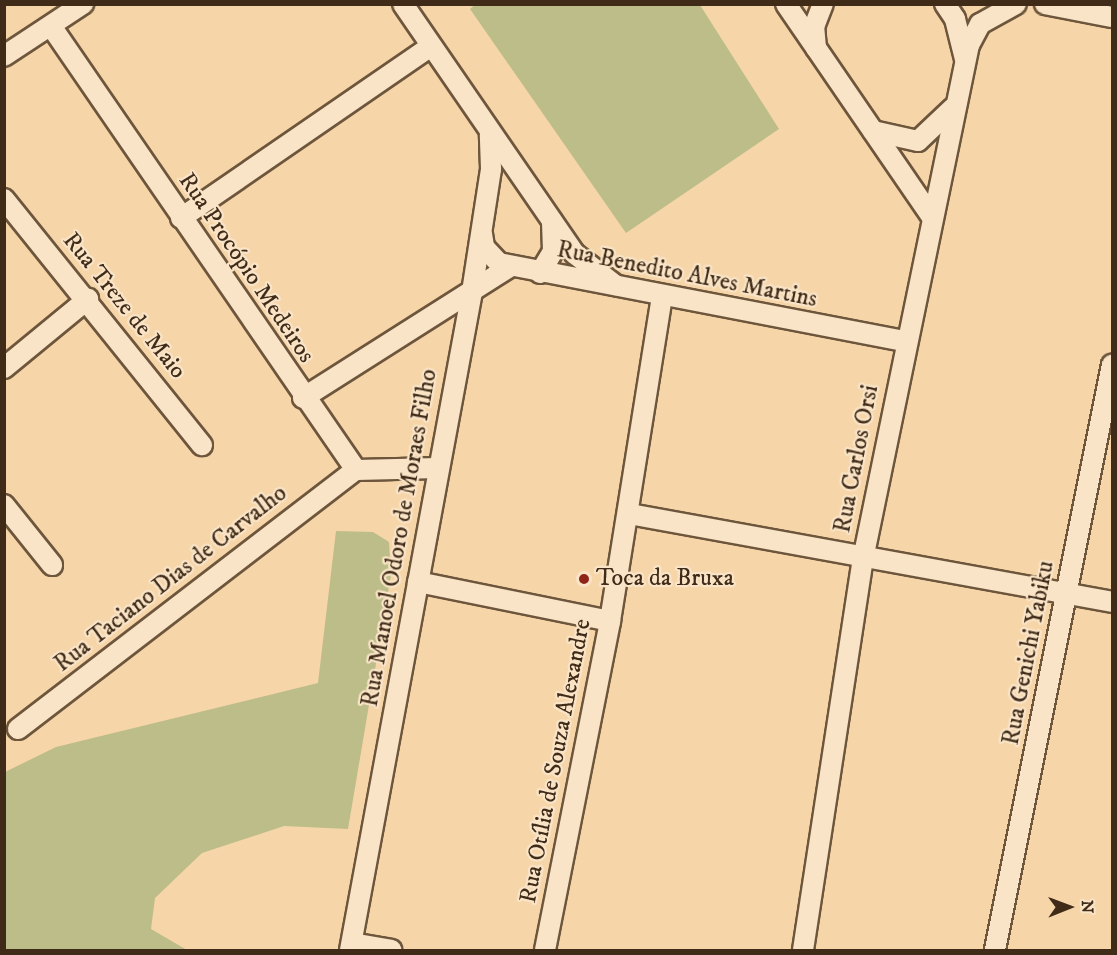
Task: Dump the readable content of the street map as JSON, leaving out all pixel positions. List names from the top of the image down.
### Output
{
  "streets": {
    "street": [
      "Rua Procópio Medeiros",
      "Rua Benedito Alves Martins",
      "Rua Treze de Maio",
      "Rua Carlos Orsi",
      "Rua Manoel Odoro de Moraes Filho",
      "Rua Taciano Dias de Carvalho",
      "Rua Genichi Yabiku",
      "Rua Otília de Souza Alexandre"
    ]
  },
  "crossings": [
    ["Rua Procópio Medeiros", "Rua Taciano Dias de Carvalho"],
    ["Rua Benedito Alves Martins", "Rua Carlos Orsi"],
    ["Rua Benedito Alves Martins", "Rua Manoel Odoro de Moraes Filho"],
    ["Rua Benedito Alves Martins", "Rua Otília de Souza Alexandre"]
  ],
  "places": ["Toca da Bruxa"],
  "north": "right"
}
